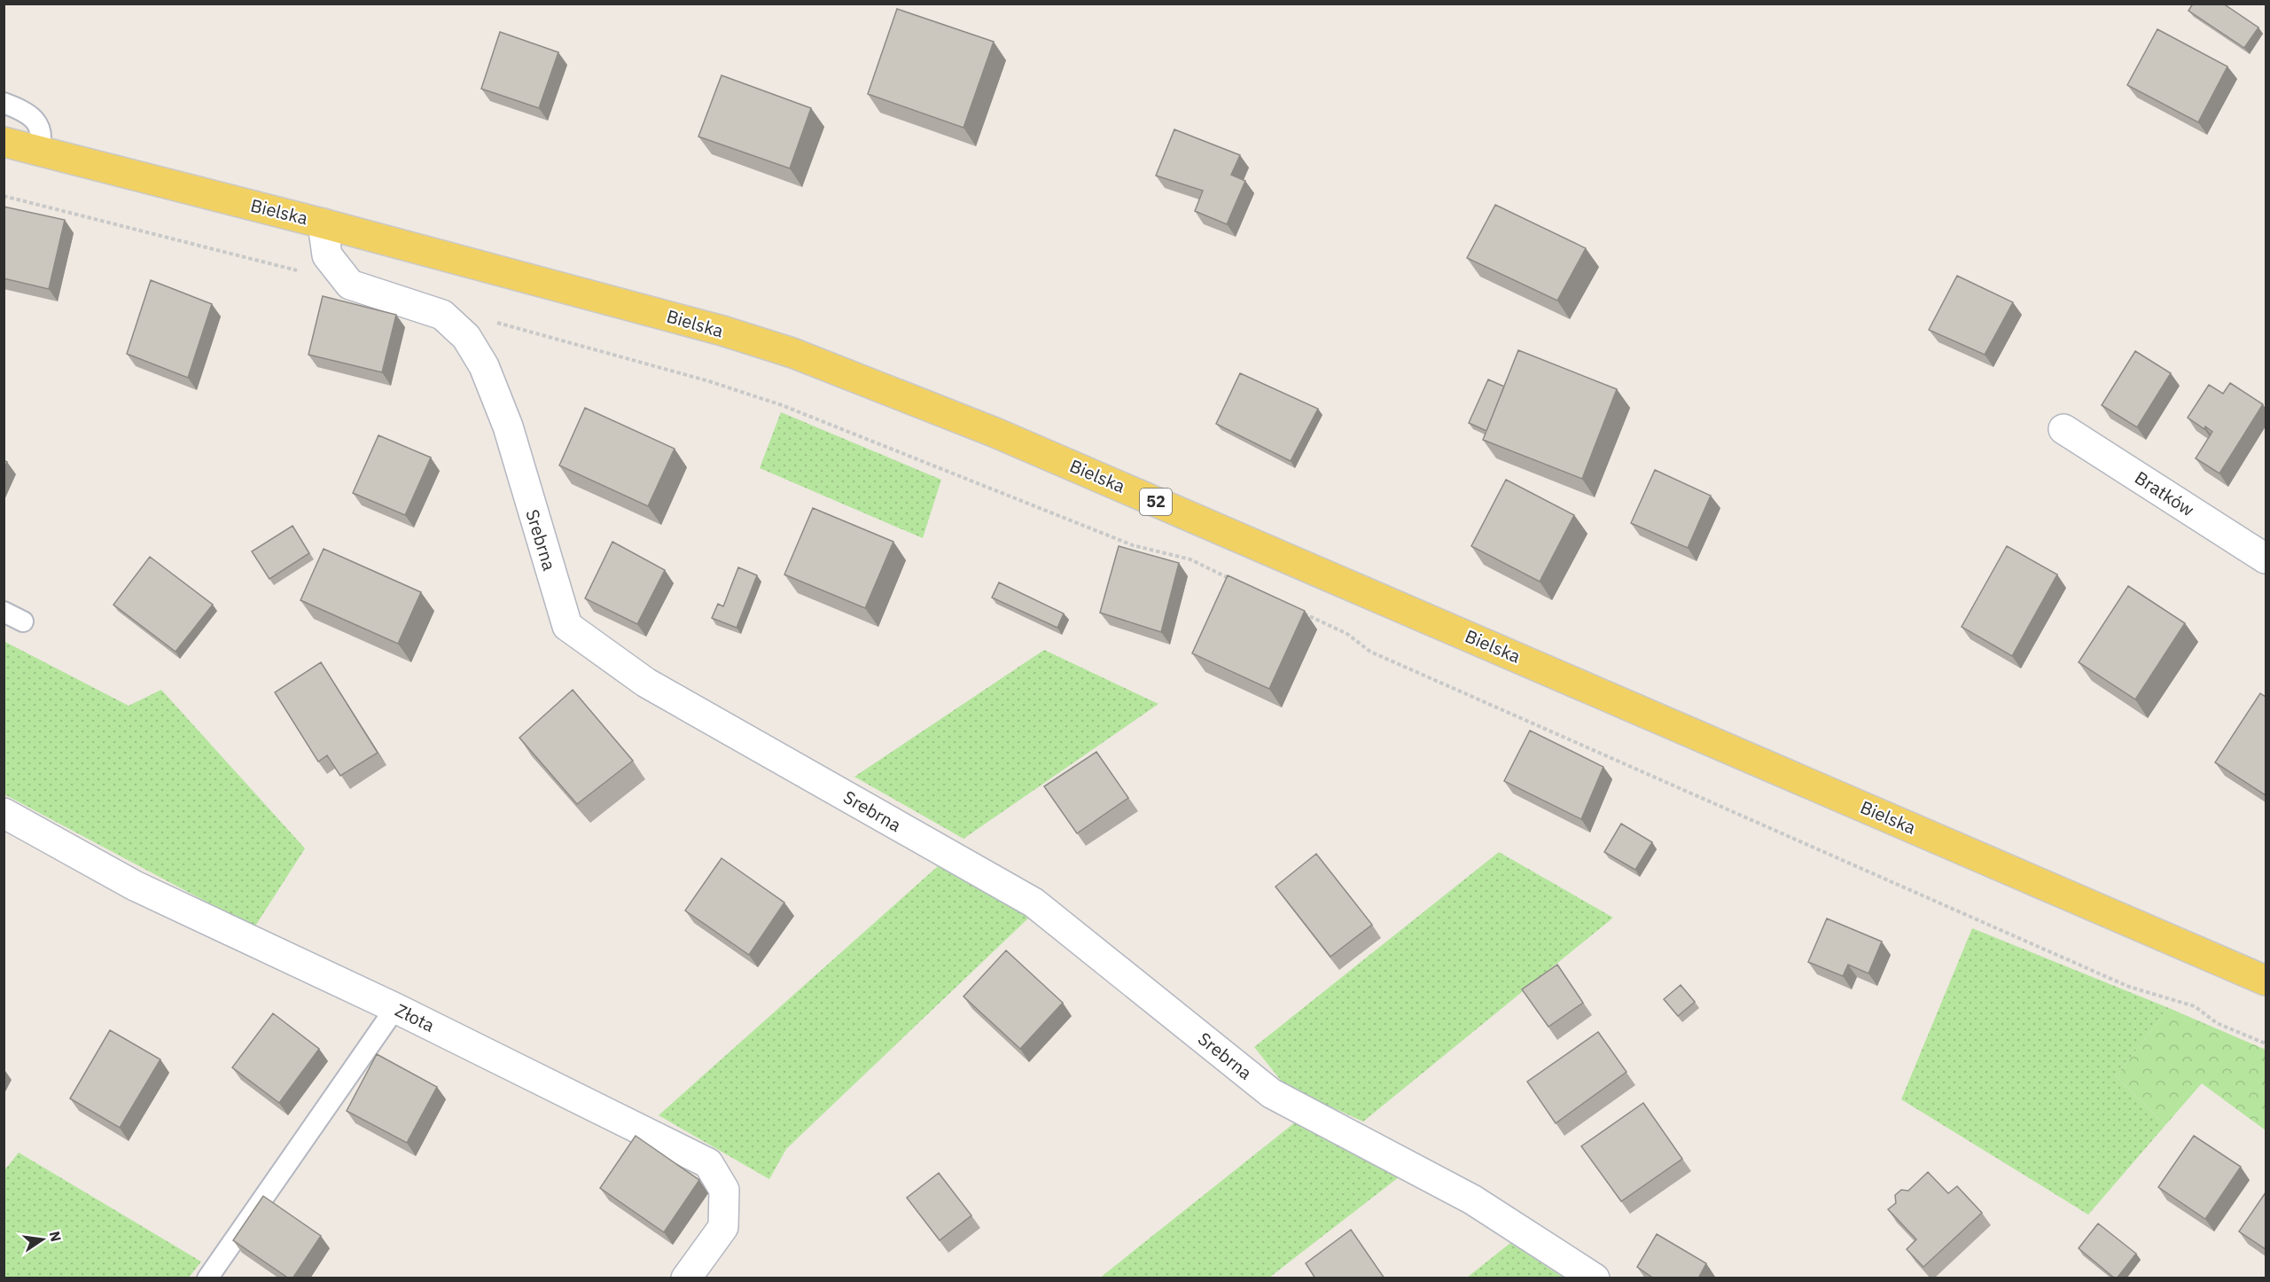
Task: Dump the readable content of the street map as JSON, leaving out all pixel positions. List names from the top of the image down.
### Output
{
  "streets": {
    "main road": ["Bielska", "52"],
    "street": ["Bratków", "Srebrna", "Złota"]
  },
  "crossings": [
    ["Bielska", "Srebrna"]
  ],
  "north": "right"
}
